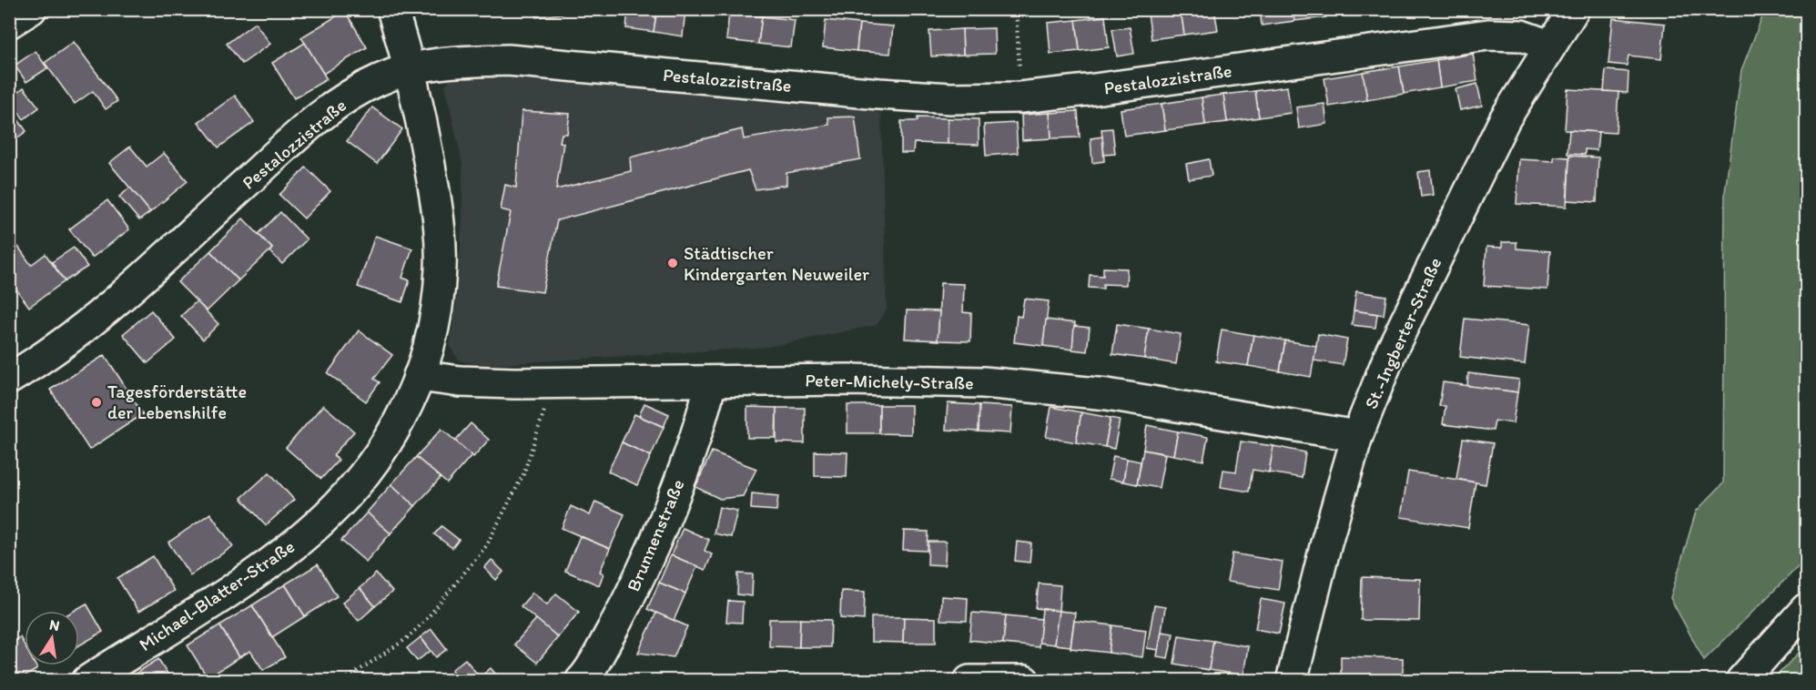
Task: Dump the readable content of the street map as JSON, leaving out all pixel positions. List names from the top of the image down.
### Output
{
  "streets": {
    "street": [
      "Pestalozzistraße",
      "St.-Ingberter-Straße",
      "Peter-Michely-Straße",
      "Brunnenstraße",
      "Michael-Blatter-Straße"
    ]
  },
  "crossings": [
    ["Pestalozzistraße", "St.-Ingberter-Straße"],
    ["Pestalozzistraße", "Michael-Blatter-Straße"],
    ["St.-Ingberter-Straße", "Peter-Michely-Straße"],
    ["Peter-Michely-Straße", "Brunnenstraße"],
    ["Peter-Michely-Straße", "Michael-Blatter-Straße"]
  ],
  "places": ["Städtischer Kindergarten Neuweiler", "Tagesförderstätte der Lebenshilfe"],
  "north": "top"
}
